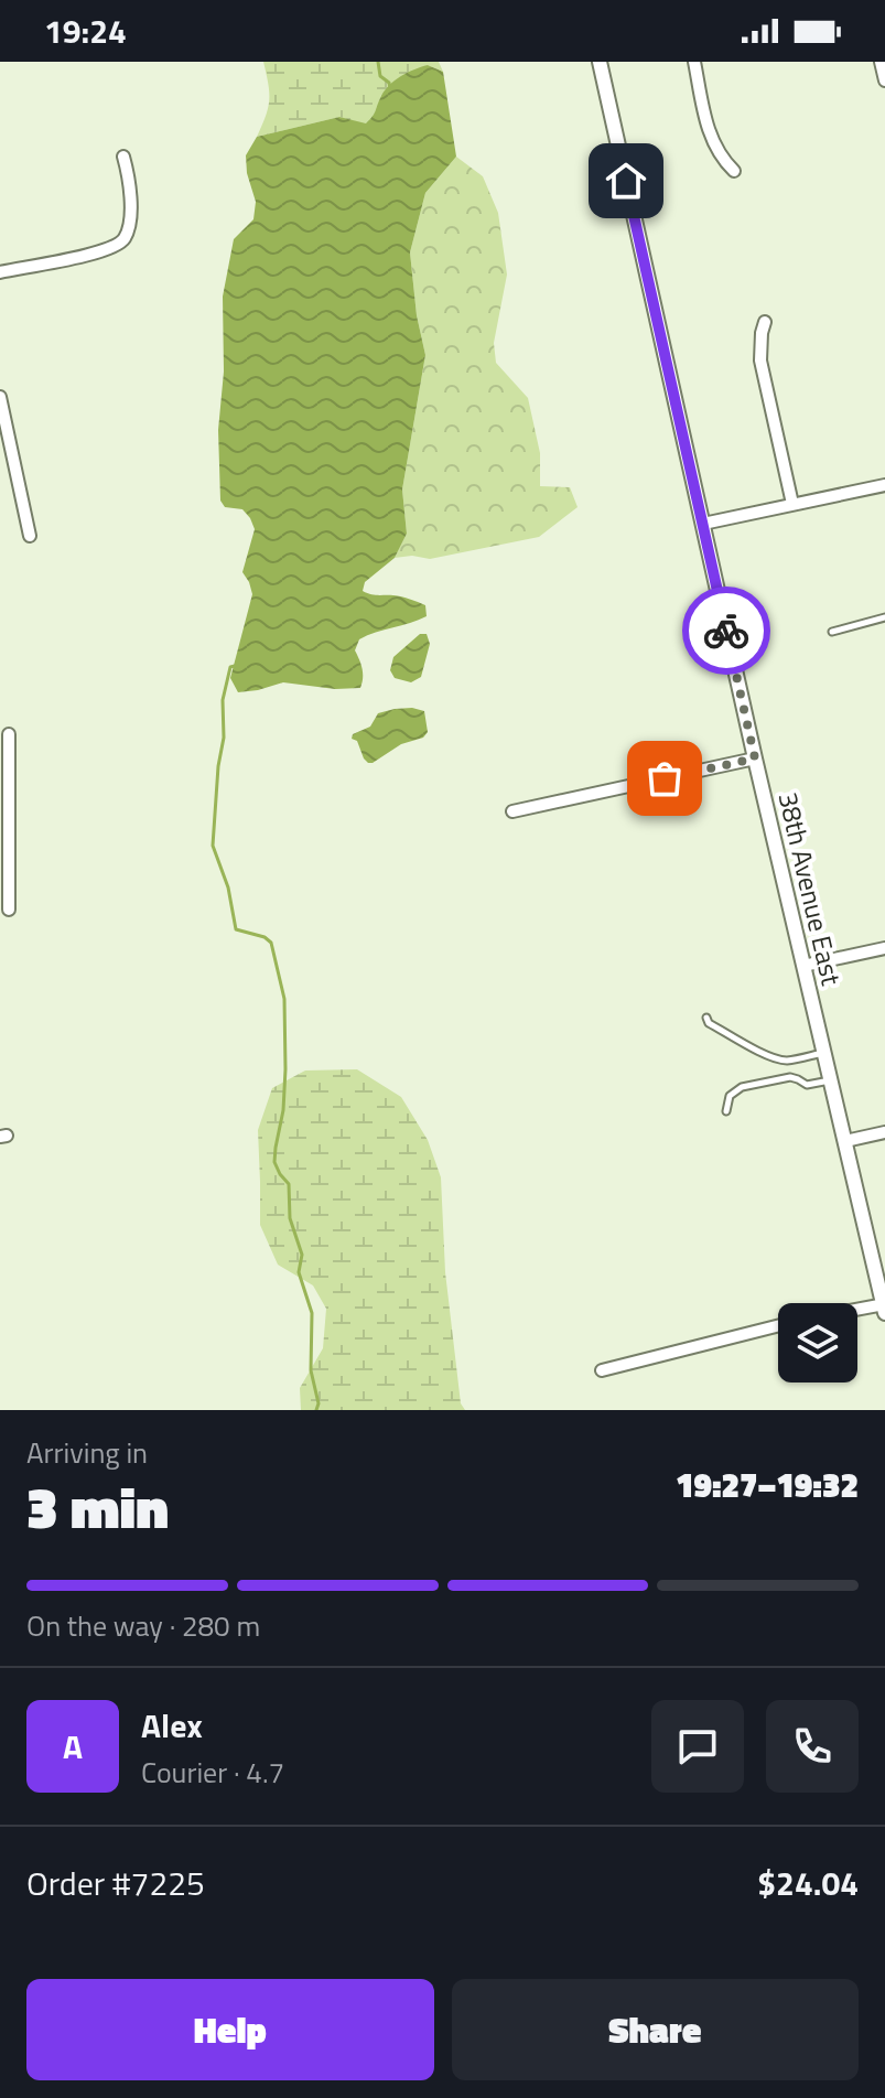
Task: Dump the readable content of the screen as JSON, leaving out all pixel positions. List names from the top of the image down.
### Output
{
  "streets": {
    "street": ["38th Avenue East"]
  },
  "page": {
    "status": "19:24",
    "heading": ["3 min", "Arriving in", "19:27–19:32"],
    "panel": [
      "Alex",
      "Courier · 4.7",
      "Order #7225",
      "$24.04"
    ],
    "bar": "On the way · 280 m",
    "round": "A",
    "buttons": ["Help", "Share"]
  }
}
